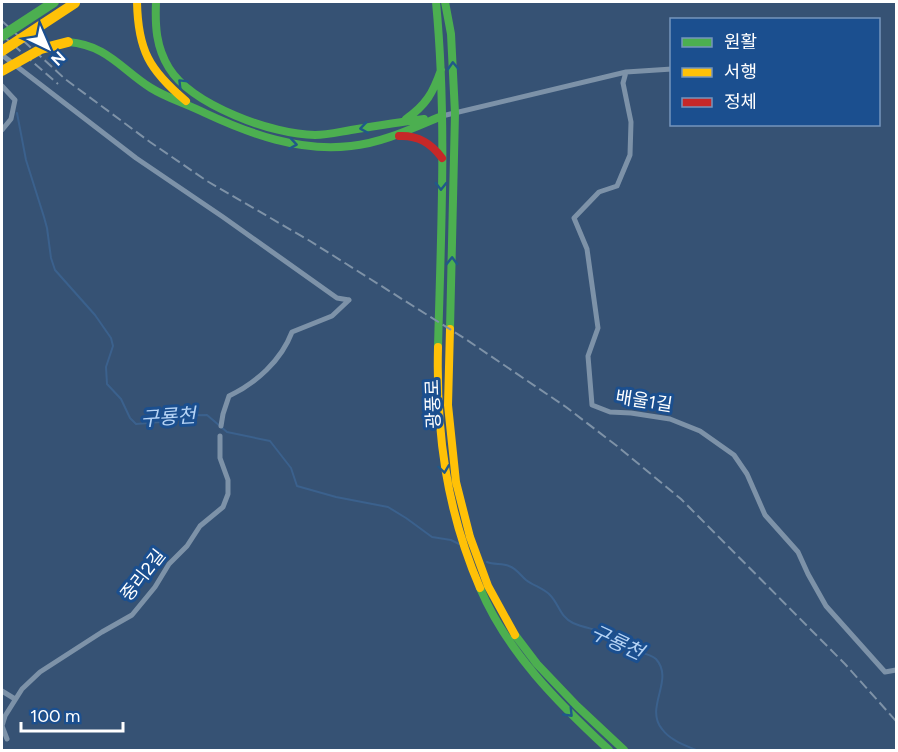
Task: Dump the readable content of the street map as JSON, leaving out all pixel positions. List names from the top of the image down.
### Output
{
  "streets": {
    "main road": ["광풍로"],
    "street": ["배울1길", "중리2길"]
  },
  "water": ["구룡천"],
  "legend": ["원활", "서행", "정체"],
  "scale_bar": "100 m",
  "north": "bottom right"
}
